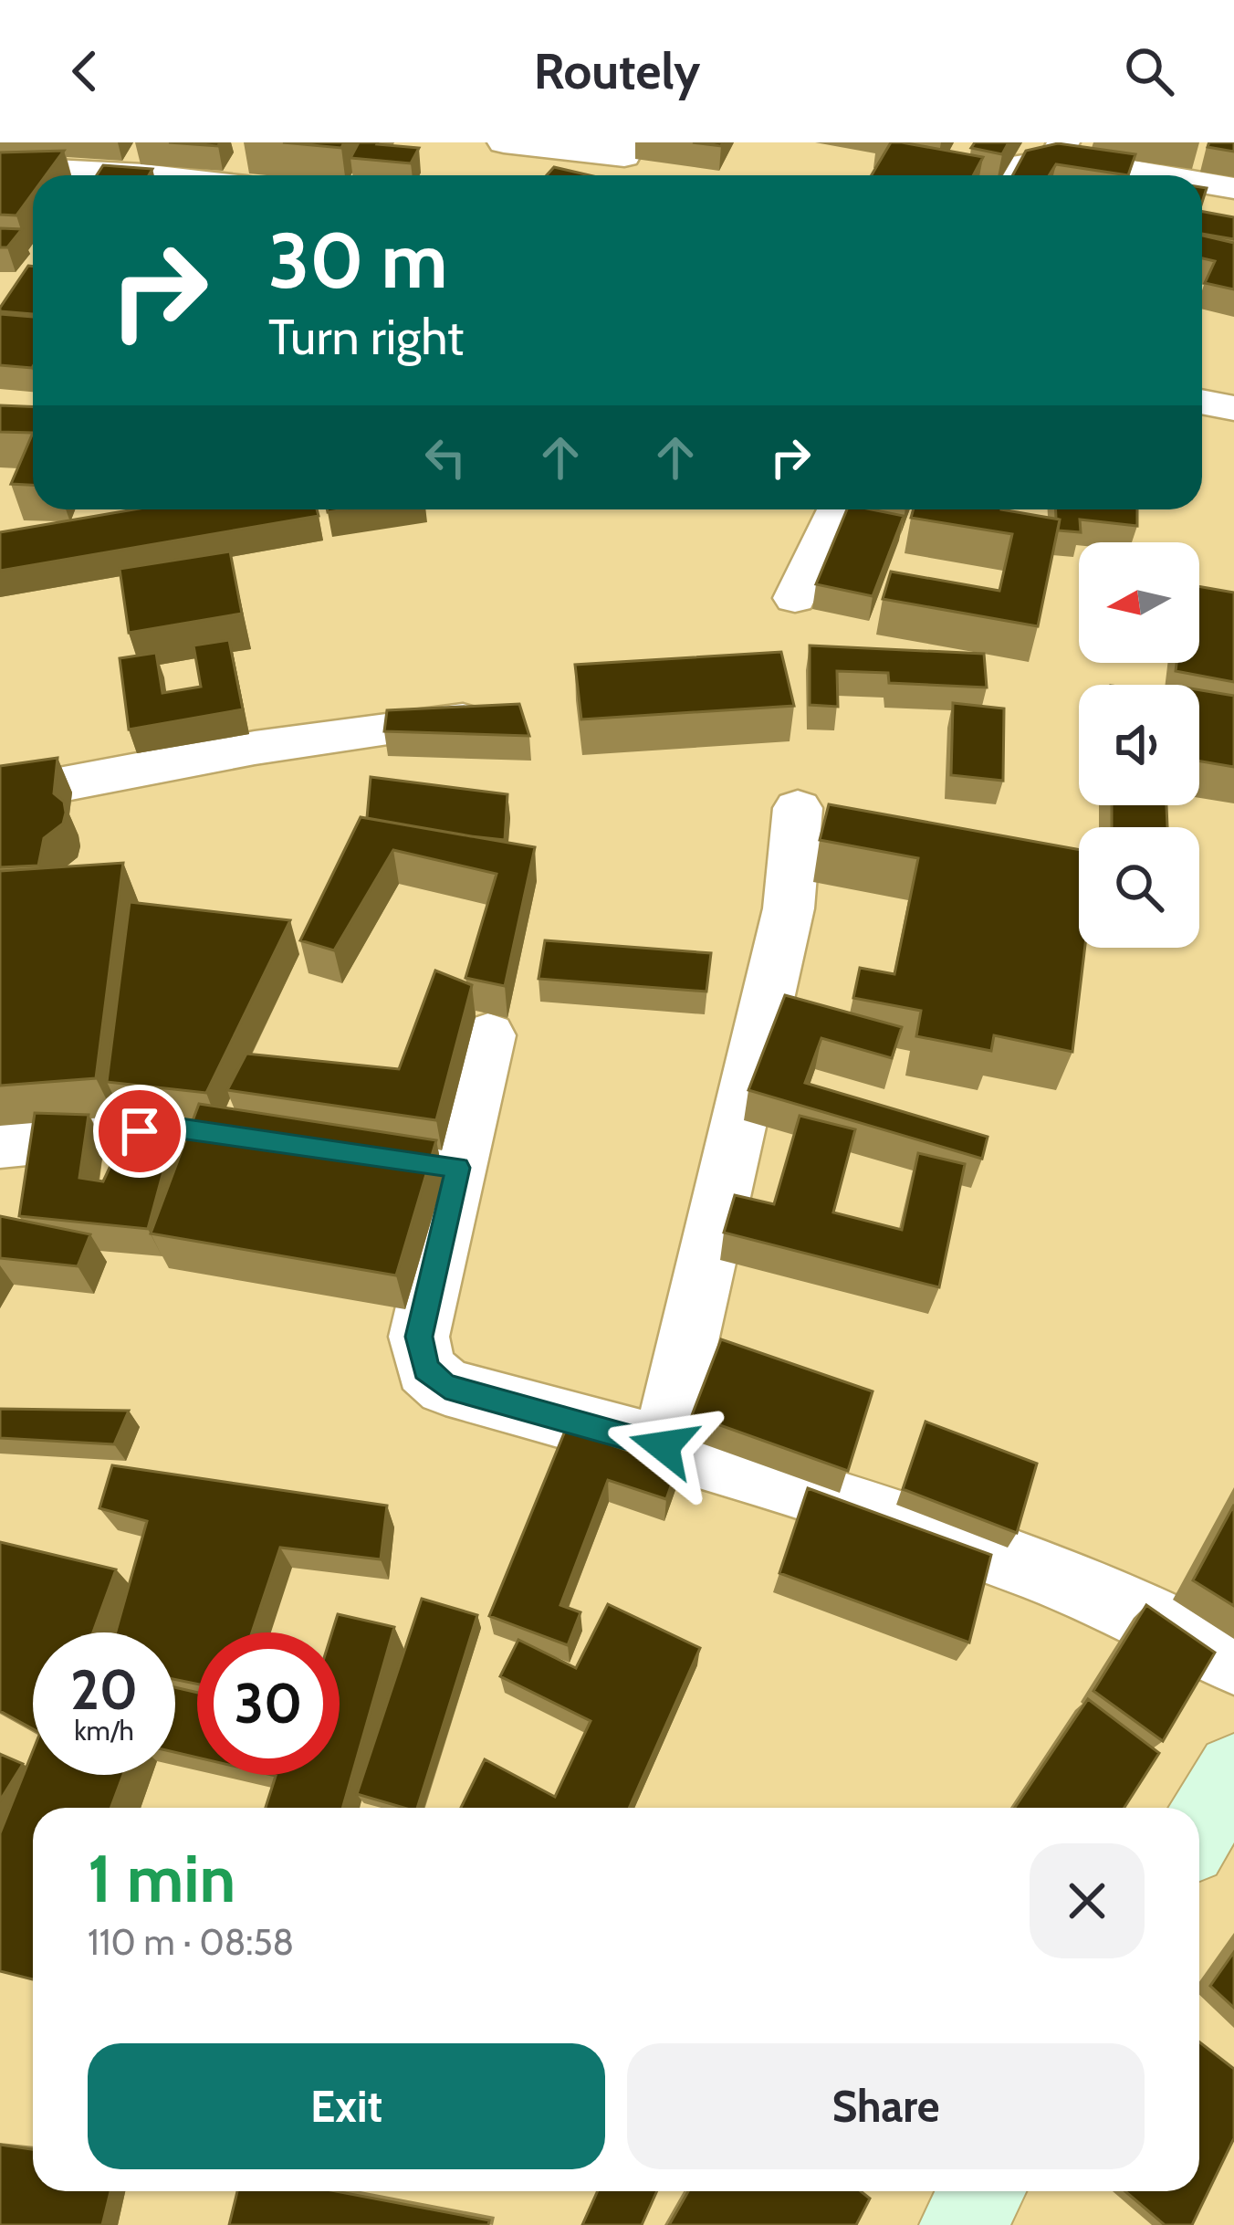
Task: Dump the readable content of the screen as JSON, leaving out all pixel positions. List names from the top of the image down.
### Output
{
  "north": "left",
  "page": {
    "header": "Routely",
    "turn": ["30 m", "Turn right"],
    "speed": "20 km/h",
    "limit": "30",
    "heading": ["1 min", "110 m · 08:58"],
    "buttons": ["Exit", "Share"]
  }
}
